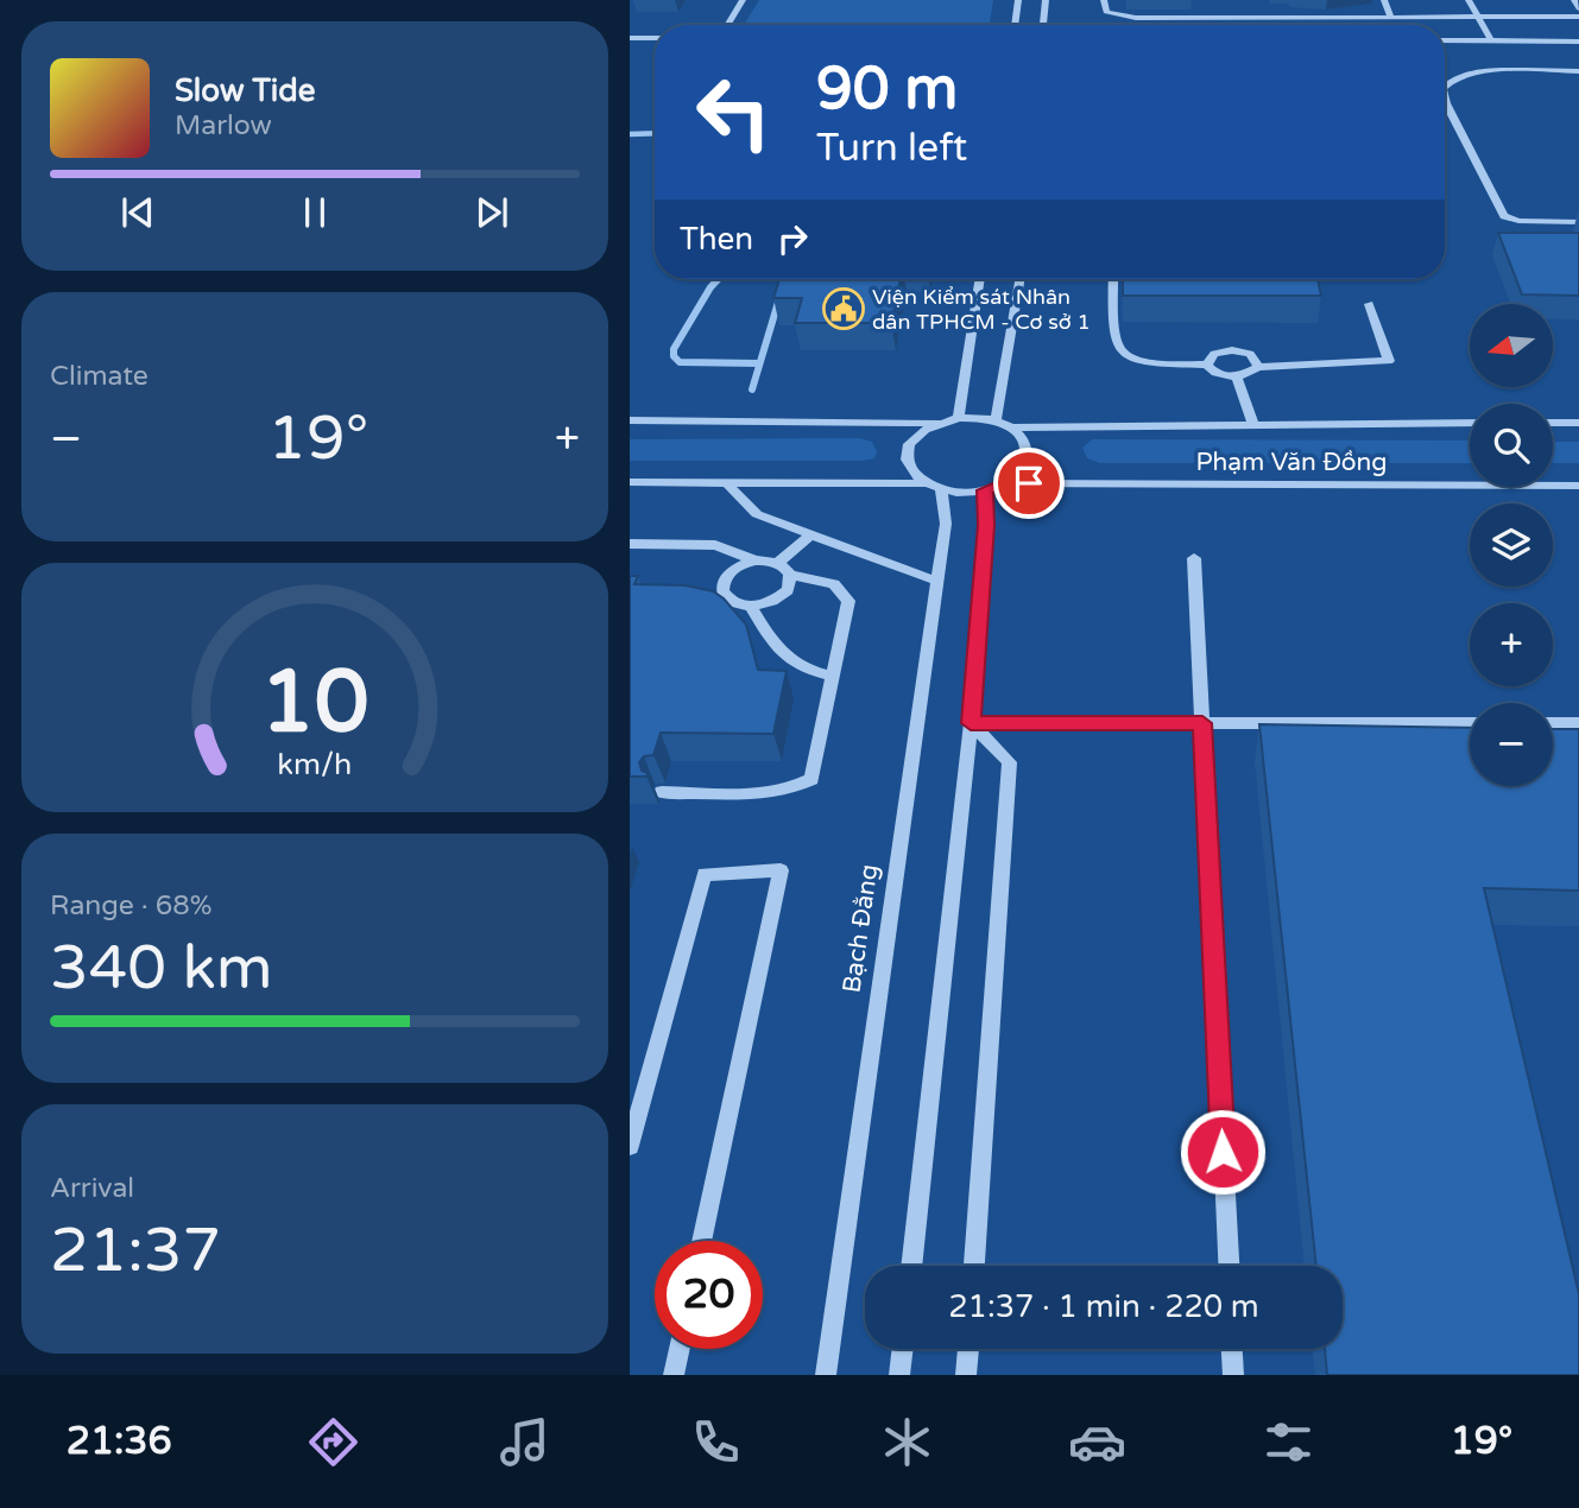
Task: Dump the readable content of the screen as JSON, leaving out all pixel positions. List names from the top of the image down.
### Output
{
  "streets": {
    "street": ["Phạm Văn Đồng", "Bạch Đằng"]
  },
  "crossings": [
    ["Phạm Văn Đồng", "Bạch Đằng"]
  ],
  "places": {
    "public building": ["Viện Kiểm sát Nhân dân TPHCM - Cơ sở 1"]
  },
  "north": "left",
  "page": {
    "turn": ["90 m", "Turn left"],
    "song": ["Slow Tide", "Marlow"],
    "then": "Then",
    "tile": [
      "Climate",
      ["Range · 68%", "340 km"],
      ["Arrival", "21:37"]
    ],
    "map_buttons": ["+", "−"],
    "heat": ["−", "19°", "+"],
    "limit": "20",
    "trip": "21:37 · 1 min · 220 m",
    "tabs": ["21:36", "19°"],
    "gauge": ["10", "km/h"]
  }
}
